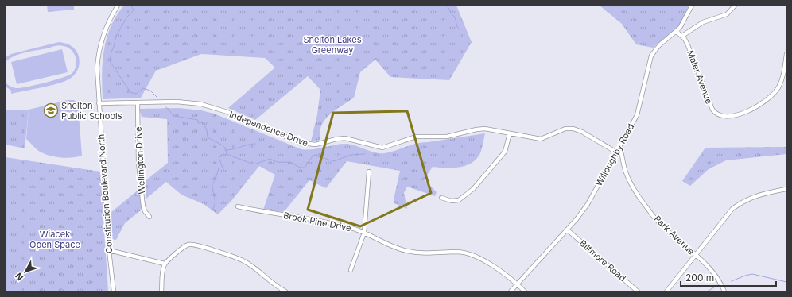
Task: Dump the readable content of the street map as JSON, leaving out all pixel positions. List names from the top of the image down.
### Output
{
  "streets": {
    "street": [
      "Maler Avenue",
      "Independence Drive",
      "Willoughby Road",
      "Wellington Drive",
      "Constitution Boulevard North",
      "Brook Pine Drive",
      "Park Avenue",
      "Biltmore Road"
    ]
  },
  "crossings": [
    ["Maler Avenue", "Willoughby Road"],
    ["Independence Drive", "Willoughby Road"],
    ["Independence Drive", "Wellington Drive"],
    ["Independence Drive", "Constitution Boulevard North"],
    ["Willoughby Road", "Brook Pine Drive"],
    ["Willoughby Road", "Park Avenue"],
    ["Willoughby Road", "Biltmore Road"]
  ],
  "parks": ["Shelton Lakes Greenway", "Wiacek Open Space"],
  "places": {
    "school or university": ["Shelton Public Schools"]
  },
  "scale_bar": "200 m",
  "north": "bottom left"
}
